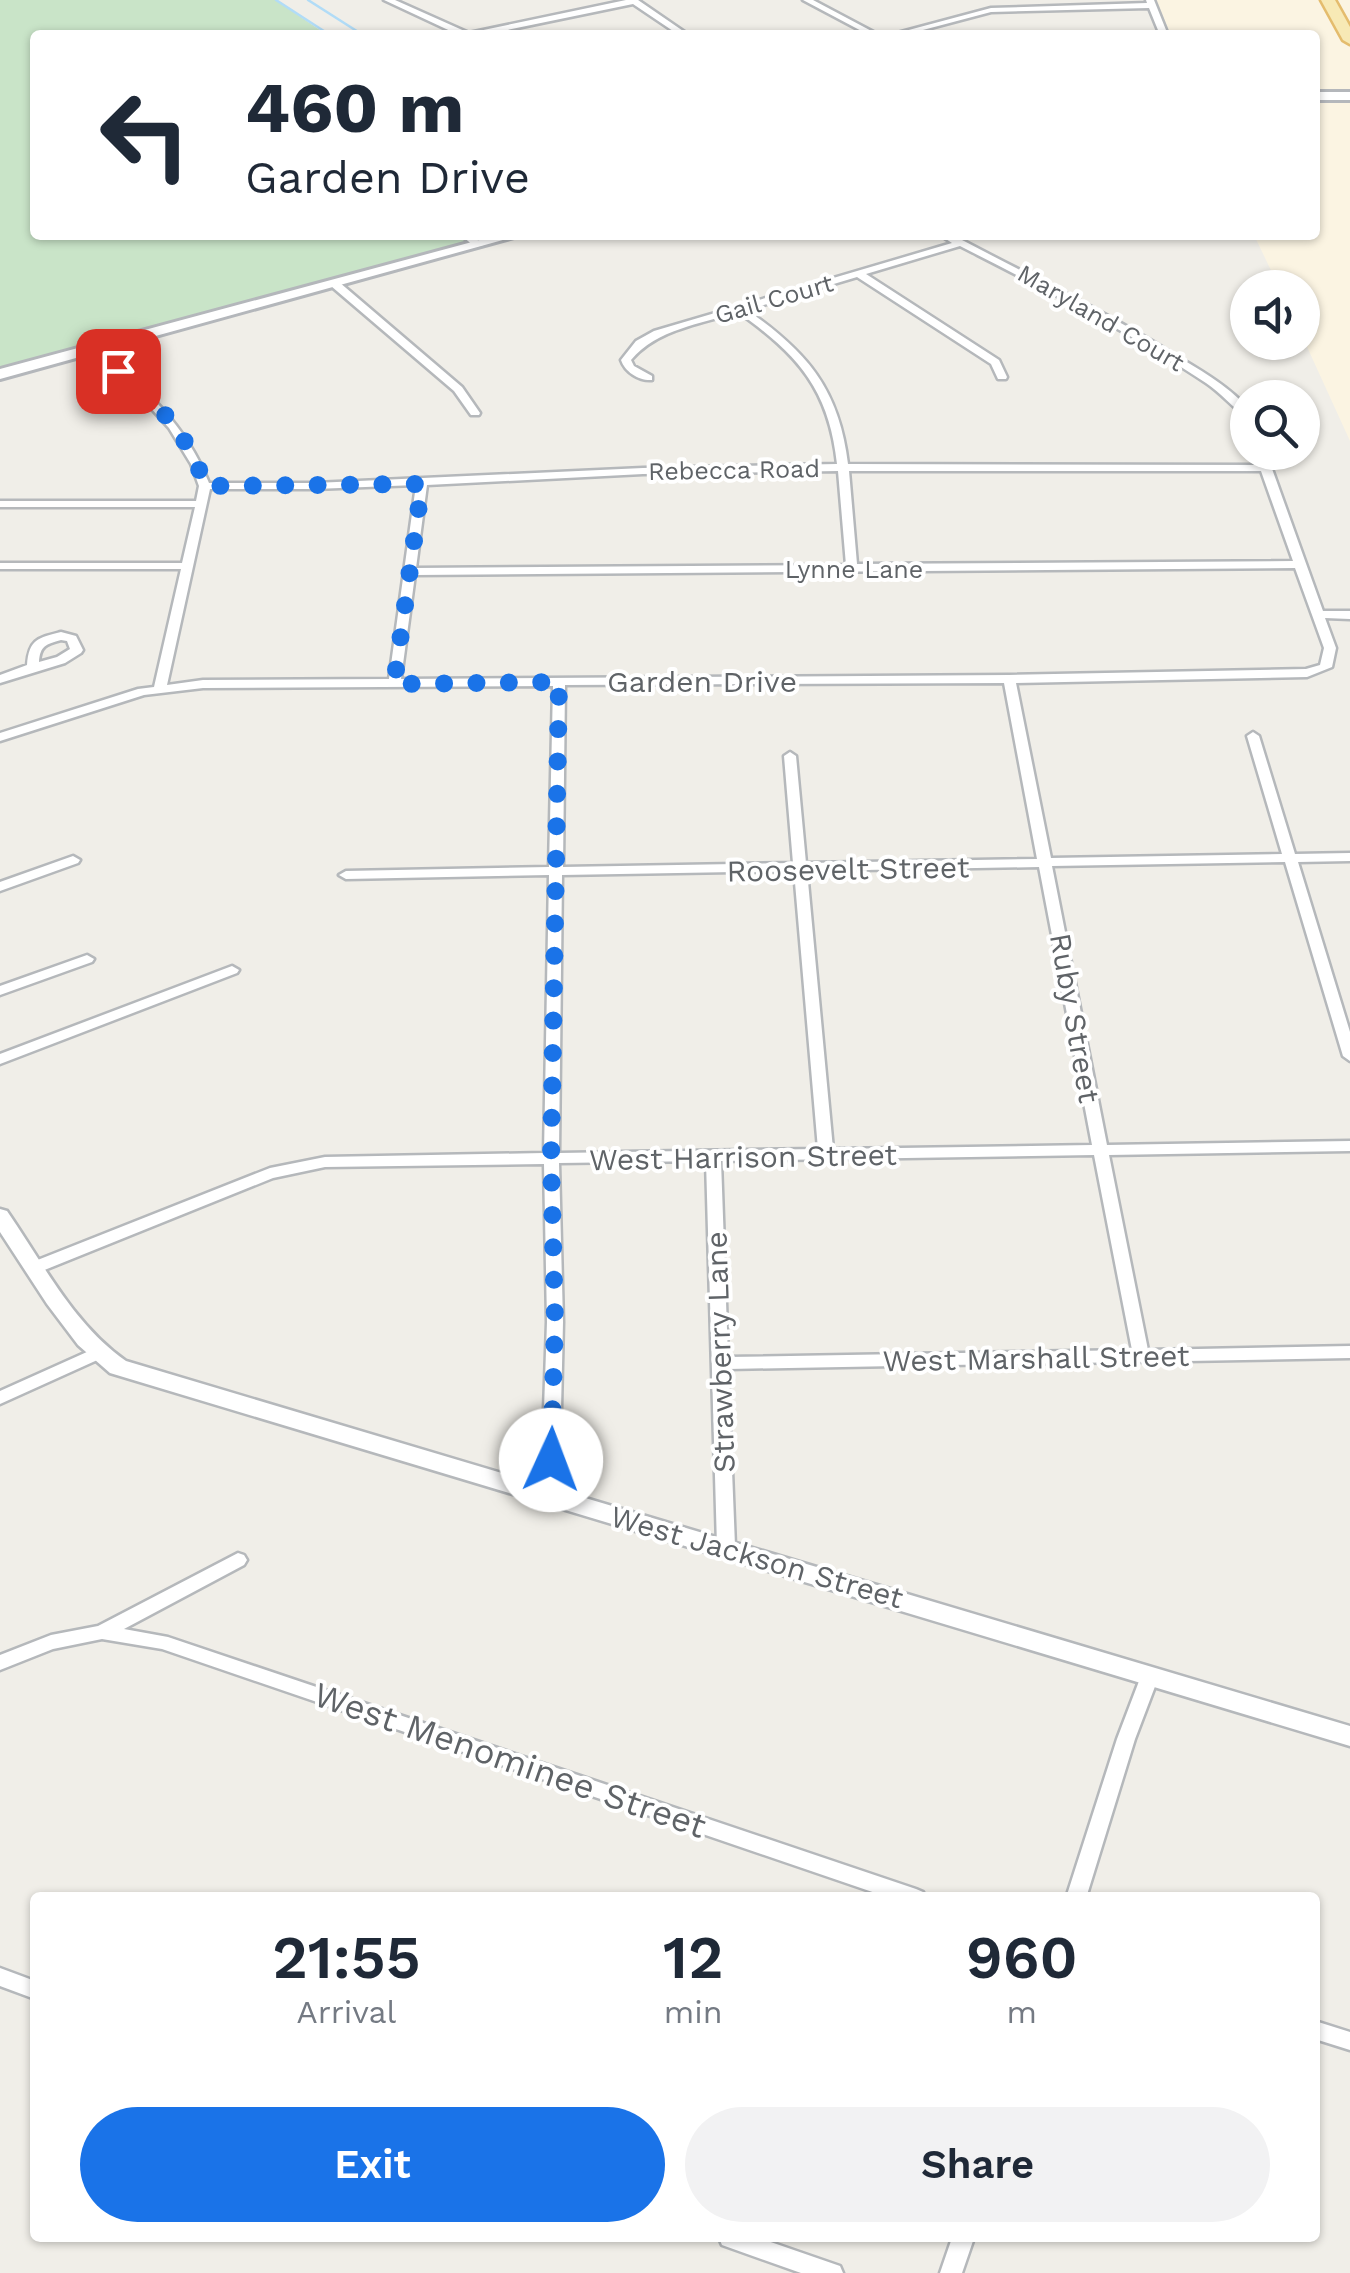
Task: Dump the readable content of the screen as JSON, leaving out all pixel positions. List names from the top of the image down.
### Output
{
  "streets": {
    "street": [
      "Gail Court",
      "Maryland Court",
      "Rebecca Road",
      "Lynne Lane",
      "Garden Drive",
      "Roosevelt Street",
      "Ruby Street",
      "West Harrison Street",
      "Strawberry Lane",
      "West Marshall Street",
      "West Jackson Street",
      "West Menominee Street"
    ]
  },
  "crossings": [
    ["Gail Court", "Maryland Court"],
    ["Garden Drive", "Ruby Street"],
    ["Roosevelt Street", "Ruby Street"],
    ["Ruby Street", "West Harrison Street"],
    ["Ruby Street", "West Marshall Street"],
    ["West Harrison Street", "Strawberry Lane"],
    ["Strawberry Lane", "West Marshall Street"],
    ["Strawberry Lane", "West Jackson Street"]
  ],
  "page": {
    "turn": ["460 m", "Garden Drive"],
    "eta": [
      "21:55",
      "Arrival",
      "12",
      "min",
      "960",
      "m"
    ],
    "buttons": ["Exit", "Share"]
  }
}
